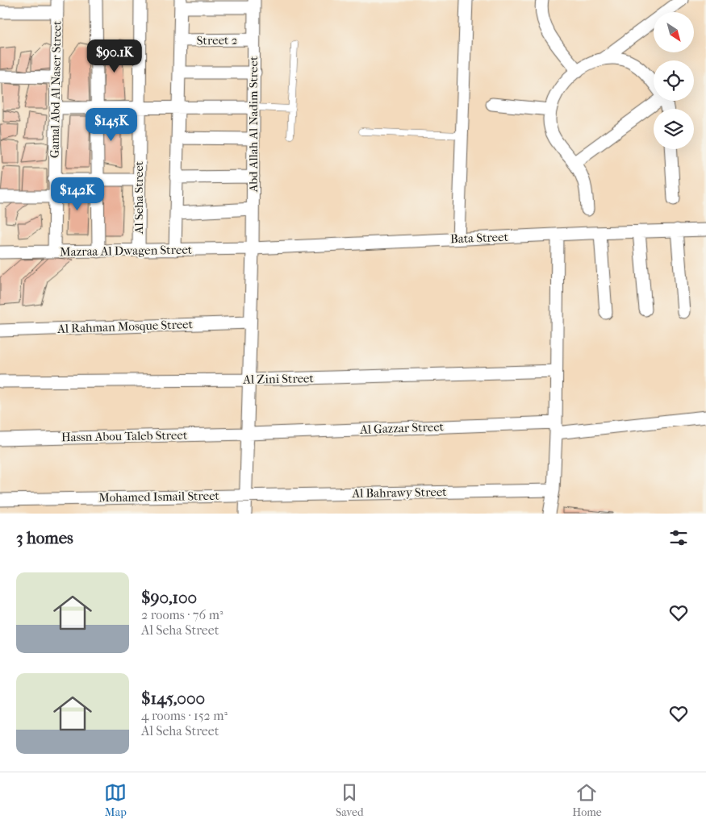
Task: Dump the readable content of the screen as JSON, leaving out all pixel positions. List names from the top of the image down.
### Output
{
  "streets": {
    "street": [
      "Street 2",
      "Gamal Abd Al Naser Street",
      "Abd Allah Al Nadim Street",
      "Al Seha Street",
      "Bata Street",
      "Mazraa Al Dwagen Street",
      "Al Rahman Mosque Street",
      "Al Zini Street",
      "Al Gazzar Street",
      "Hassn Abou Taleb Street",
      "Al Bahrawy Street",
      "Mohamed Ismail Street"
    ]
  },
  "crossings": [
    ["Street 2", "Abd Allah Al Nadim Street"],
    ["Gamal Abd Al Naser Street", "Mazraa Al Dwagen Street"],
    ["Abd Allah Al Nadim Street", "Bata Street"],
    ["Abd Allah Al Nadim Street", "Mazraa Al Dwagen Street"],
    ["Abd Allah Al Nadim Street", "Al Rahman Mosque Street"],
    ["Abd Allah Al Nadim Street", "Al Zini Street"],
    ["Abd Allah Al Nadim Street", "Al Gazzar Street"],
    ["Abd Allah Al Nadim Street", "Hassn Abou Taleb Street"],
    ["Abd Allah Al Nadim Street", "Al Bahrawy Street"],
    ["Abd Allah Al Nadim Street", "Mohamed Ismail Street"],
    ["Al Seha Street", "Mazraa Al Dwagen Street"],
    ["Bata Street", "Mazraa Al Dwagen Street"],
    ["Al Gazzar Street", "Hassn Abou Taleb Street"],
    ["Al Bahrawy Street", "Mohamed Ismail Street"]
  ],
  "north": "bottom right",
  "page": {
    "price": ["$90.1K", "$145K", "$142K"],
    "heading": "3 homes",
    "list": [
      {
        "name": "$90,100",
        "note": "2 rooms · 76 m² · Al Seha Street"
      },
      {
        "name": "$145,000",
        "note": "4 rooms · 152 m² · Al Seha Street"
      }
    ],
    "tabs": ["Map", "Saved", "Home"]
  }
}
